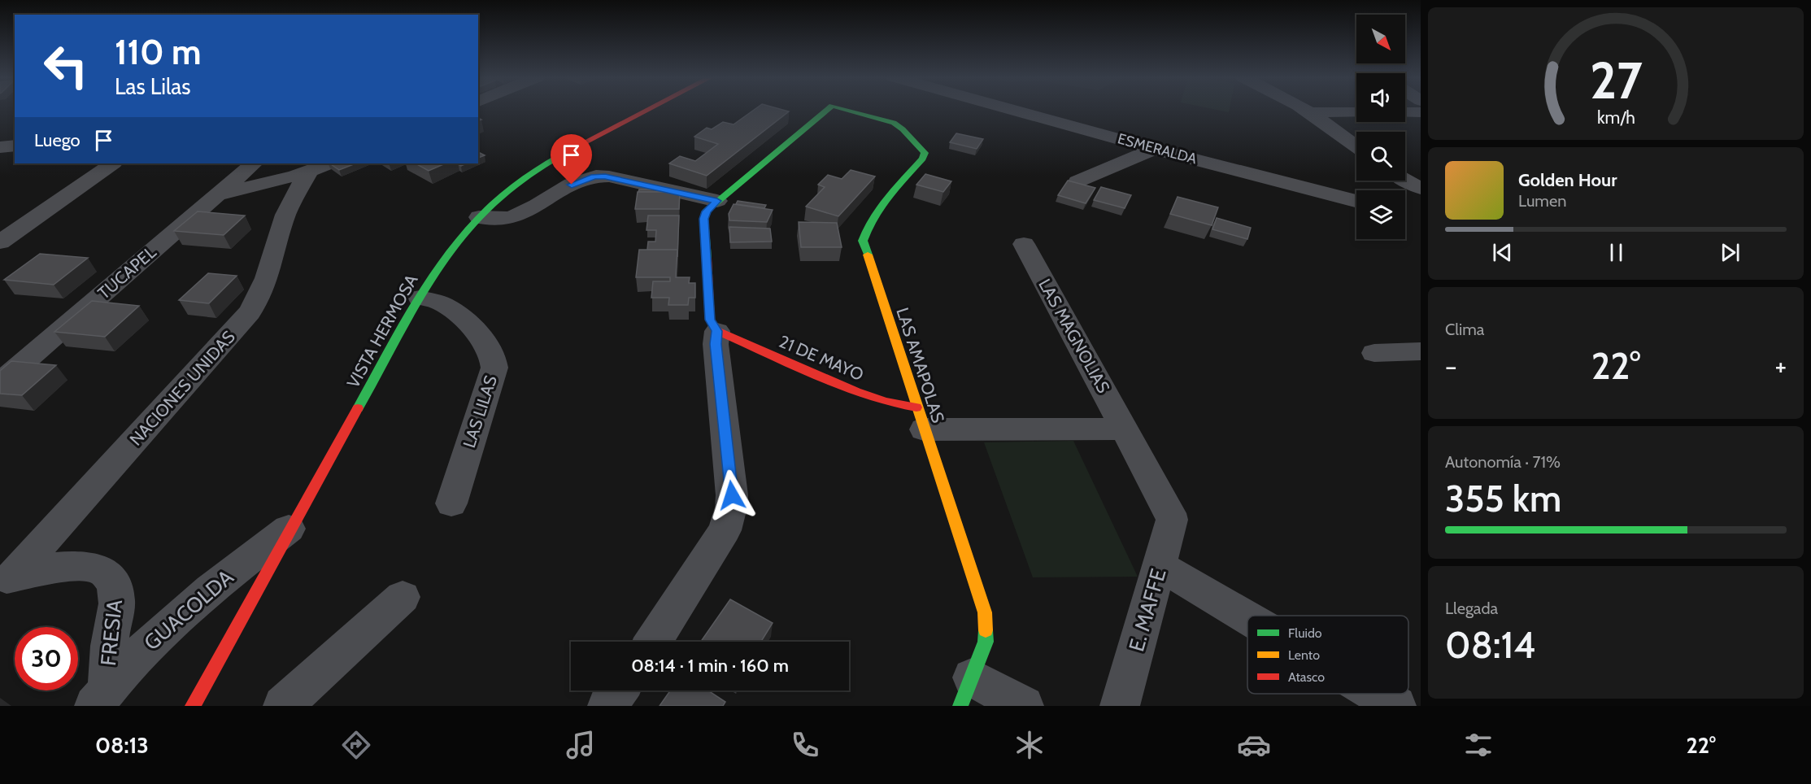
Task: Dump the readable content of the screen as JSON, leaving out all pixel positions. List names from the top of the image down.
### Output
{
  "streets": {
    "street": [
      "ESMERALDA",
      "TUCAPEL",
      "VISTA HERMOSA",
      "LAS MAGNOLIAS",
      "21 DE MAYO",
      "LAS AMAPOLAS",
      "NACIONES UNIDAS",
      "LAS LILAS",
      "GUACOLDA",
      "E. MAFFE",
      "FRESIA"
    ]
  },
  "crossings": [
    ["VISTA HERMOSA", "LAS LILAS"],
    ["VISTA HERMOSA", "GUACOLDA"],
    ["LAS MAGNOLIAS", "E. MAFFE"],
    ["21 DE MAYO", "LAS AMAPOLAS"],
    ["NACIONES UNIDAS", "FRESIA"],
    ["GUACOLDA", "FRESIA"]
  ],
  "legend": ["Fluido", "Lento", "Atasco"],
  "north": "bottom right",
  "page": {
    "turn": ["110 m", "Las Lilas"],
    "then": "Luego",
    "song": ["Golden Hour", "Lumen"],
    "tile": [
      "Clima",
      ["Autonomía · 71%", "355 km"],
      ["Llegada", "08:14"]
    ],
    "heat": ["−", "22°", "+"],
    "limit": "30",
    "trip": "08:14 · 1 min · 160 m",
    "tabs": ["08:13", "22°"],
    "gauge": ["27", "km/h"]
  }
}
